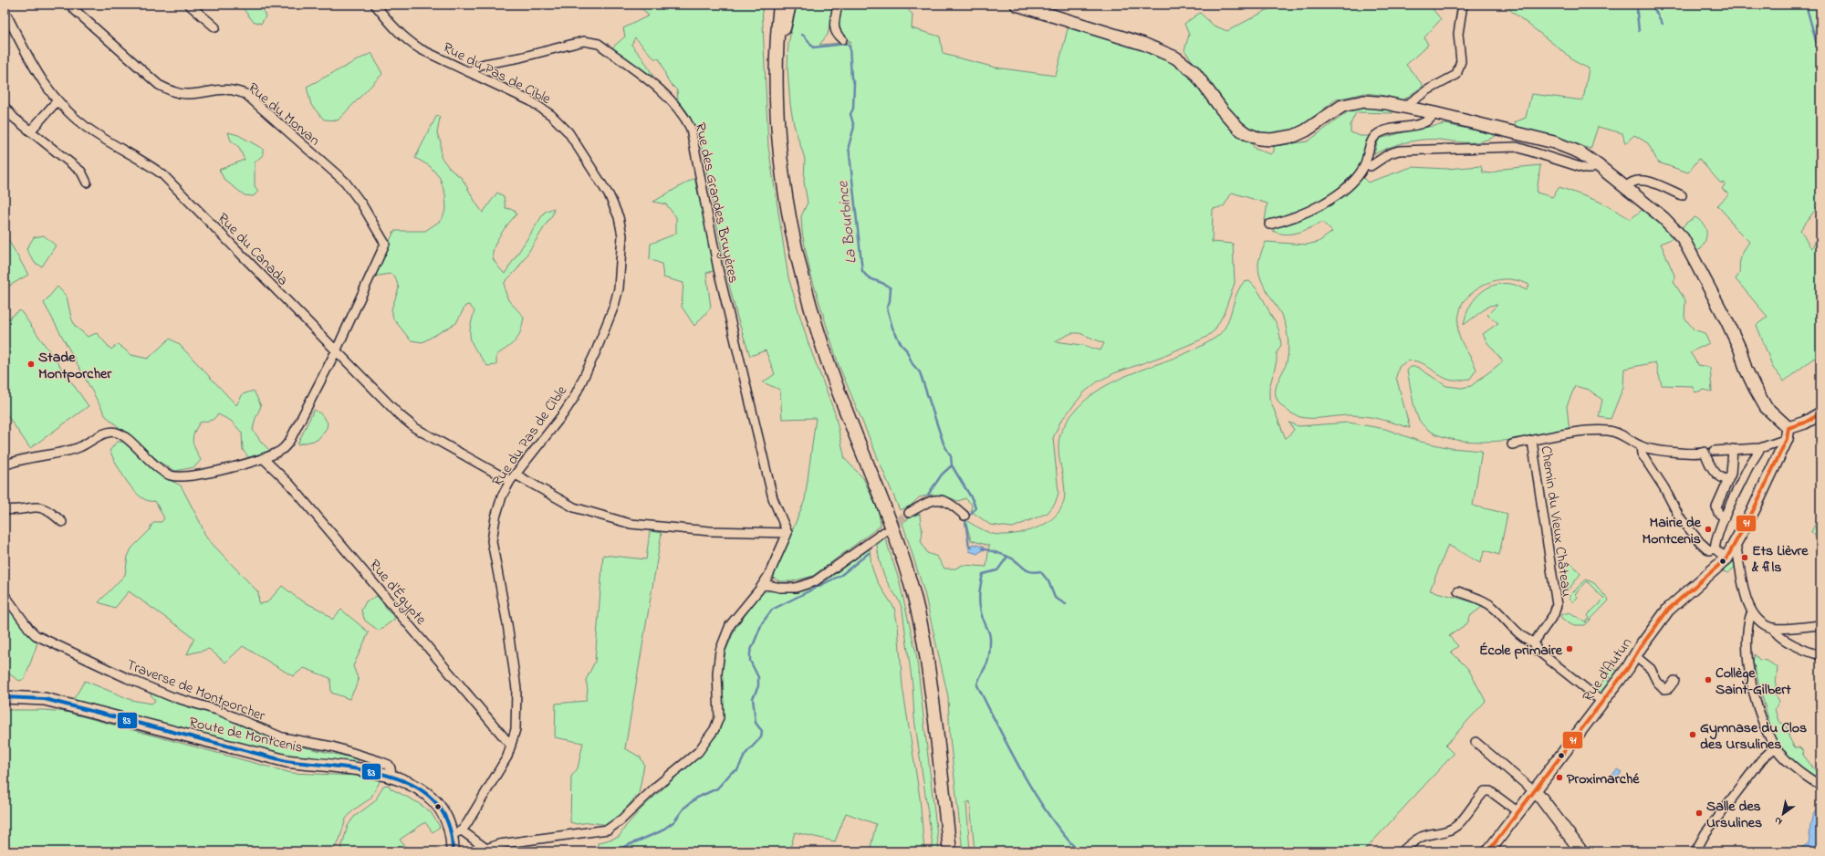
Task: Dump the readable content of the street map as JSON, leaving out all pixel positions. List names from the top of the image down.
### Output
{
  "streets": {
    "main road": ["Rue d'Autun", "Route de Montcenis"],
    "street": [
      "Rue du Pas de Cible",
      "Rue du Morvan",
      "Rue des Grandes Bruyères",
      "Rue du Canada",
      "Chemin du Vieux Château",
      "Rue d'Égypte",
      "Traverse de Montporcher"
    ]
  },
  "crossings": [
    ["Rue du Pas de Cible", "Rue des Grandes Bruyères"],
    ["Rue du Pas de Cible", "Rue du Canada"],
    ["Rue du Pas de Cible", "Rue d'Égypte"],
    ["Rue du Pas de Cible", "Route de Montcenis"],
    ["Rue du Morvan", "Rue du Canada"],
    ["Rue des Grandes Bruyères", "Rue du Canada"],
    ["Traverse de Montporcher", "Route de Montcenis"]
  ],
  "water": ["La Bourbince"],
  "places": [
    "Stade Montporcher",
    "Mairie de Montcenis",
    "Ets Lièvre & fils",
    "École primaire",
    "Collège Saint-Gilbert",
    "Gymnase du Clos des Ursulines",
    "Proximarché",
    "Salle des Ursulines"
  ],
  "lines": ["transit line 91", "transit line 83"],
  "north": "bottom left"
}
